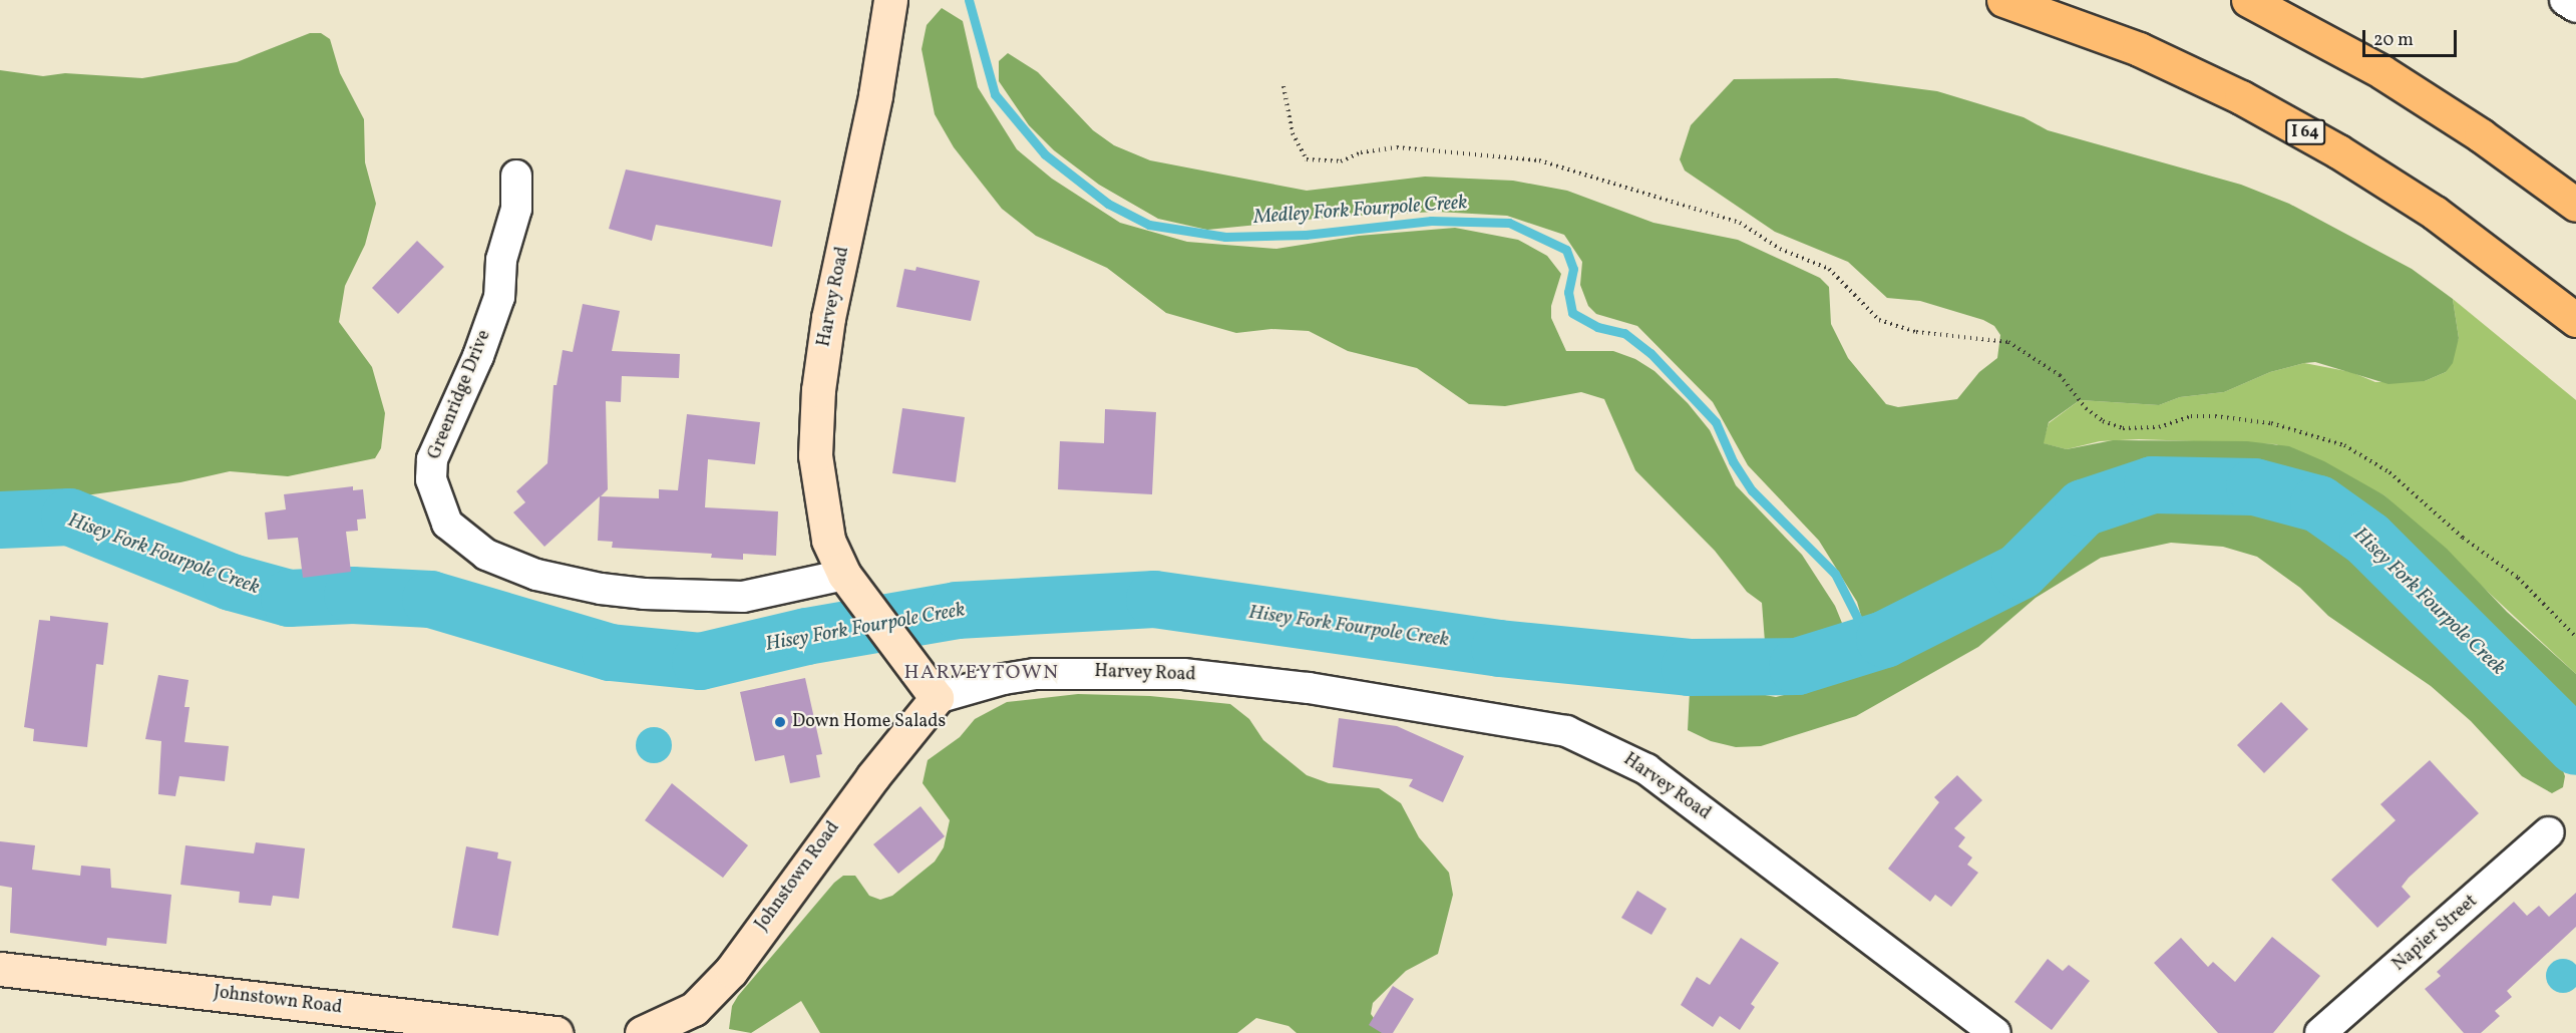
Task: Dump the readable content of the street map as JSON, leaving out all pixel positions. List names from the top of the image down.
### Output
{
  "streets": {
    "highway": ["I 64"],
    "street": [
      "Harvey Road",
      "Greenridge Drive",
      "Johnstown Road",
      "Napier Street"
    ]
  },
  "crossings": [
    ["Harvey Road", "Greenridge Drive"],
    ["Harvey Road", "Johnstown Road"]
  ],
  "districts": ["HARVEYTOWN"],
  "water": ["Medley Fork Fourpole Creek", "Hisey Fork Fourpole Creek"],
  "places": ["Down Home Salads"],
  "scale_bar": "20 m"
}
